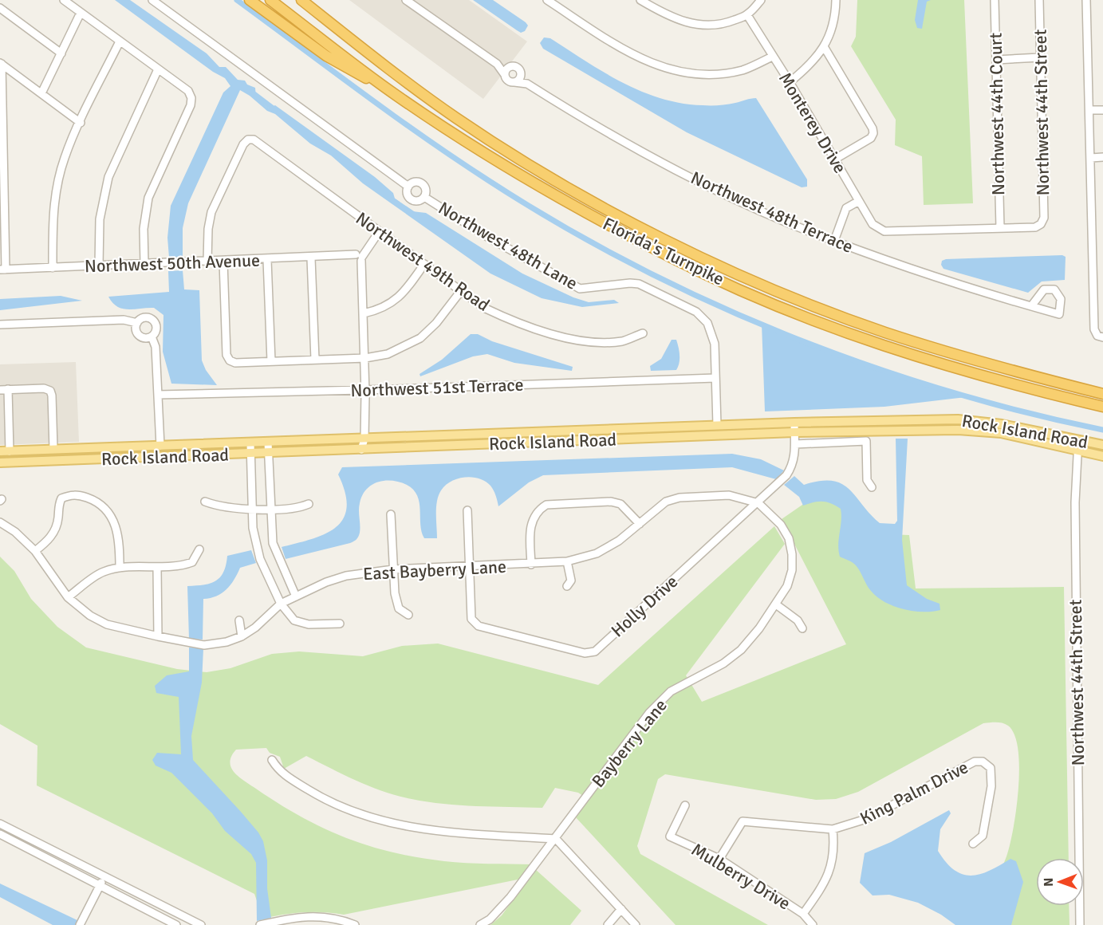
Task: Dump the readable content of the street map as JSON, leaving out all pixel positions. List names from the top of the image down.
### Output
{
  "streets": {
    "highway": ["Florida's Turnpike"],
    "main road": ["Rock Island Road"],
    "street": [
      "Northwest 44th Street",
      "Northwest 44th Court",
      "Monterey Drive",
      "Northwest 48th Terrace",
      "Northwest 48th Lane",
      "Northwest 49th Road",
      "Northwest 50th Avenue",
      "Northwest 51st Terrace",
      "East Bayberry Lane",
      "Holly Drive",
      "Bayberry Lane",
      "King Palm Drive",
      "Mulberry Drive"
    ]
  },
  "crossings": [
    ["Northwest 44th Street", "Northwest 44th Court"],
    ["Northwest 44th Street", "Monterey Drive"],
    ["Northwest 44th Street", "Rock Island Road"],
    ["Northwest 44th Court", "Monterey Drive"],
    ["Northwest 48th Lane", "Northwest 51st Terrace"],
    ["Northwest 48th Lane", "Rock Island Road"],
    ["Northwest 49th Road", "Northwest 50th Avenue"],
    ["Rock Island Road", "Holly Drive"],
    ["East Bayberry Lane", "Holly Drive"],
    ["East Bayberry Lane", "Bayberry Lane"],
    ["Holly Drive", "Bayberry Lane"],
    ["King Palm Drive", "Mulberry Drive"]
  ],
  "north": "left"
}
